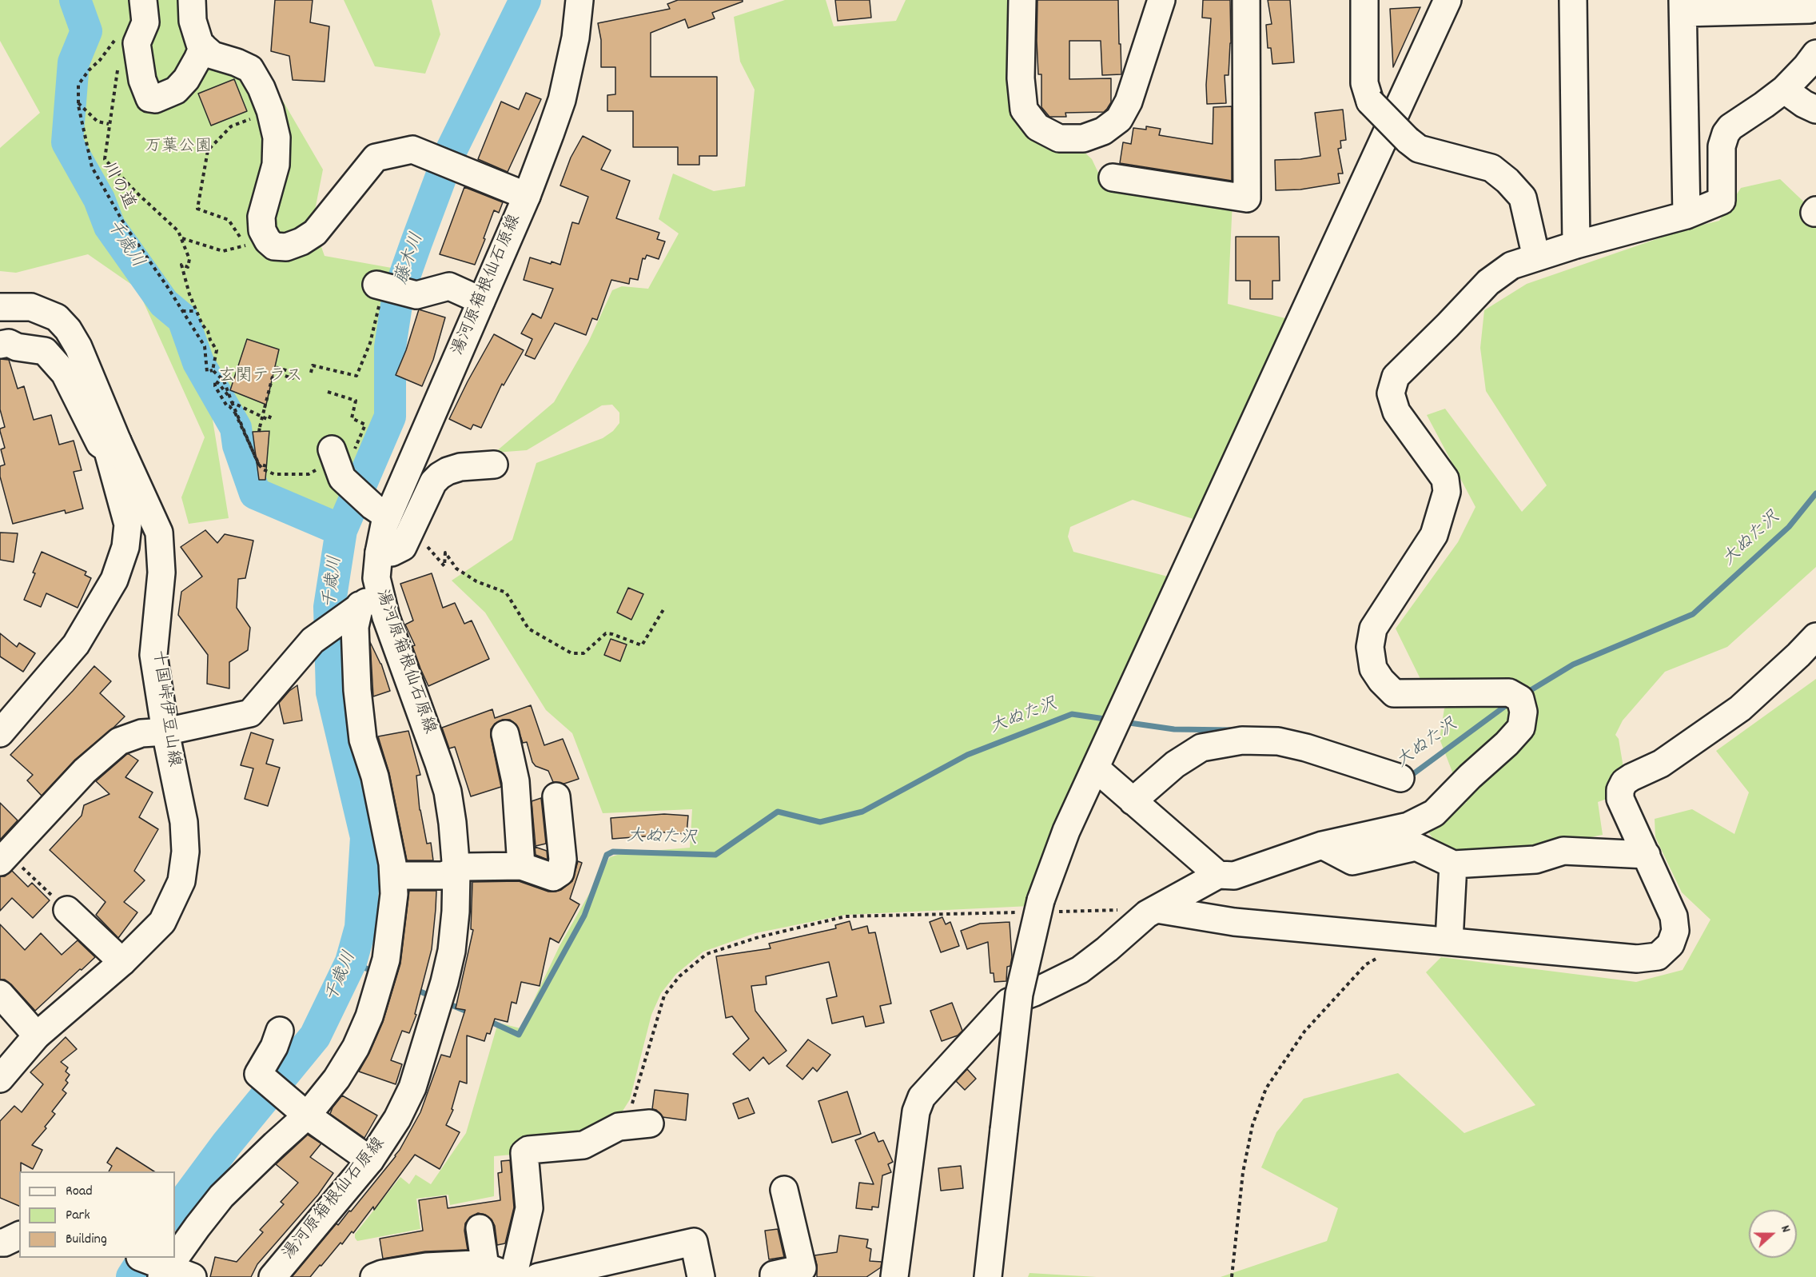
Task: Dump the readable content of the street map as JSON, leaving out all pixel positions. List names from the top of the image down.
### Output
{
  "streets": {
    "street": ["湯河原箱根仙石原線", "十国峠伊豆山線"],
    "path": ["川の道"]
  },
  "water": ["千歳川", "藤木川", "大ぬた沢"],
  "parks": ["万葉公園", "玄関テラス"],
  "legend": ["Road", "Park", "Building"],
  "north": "right"
}
